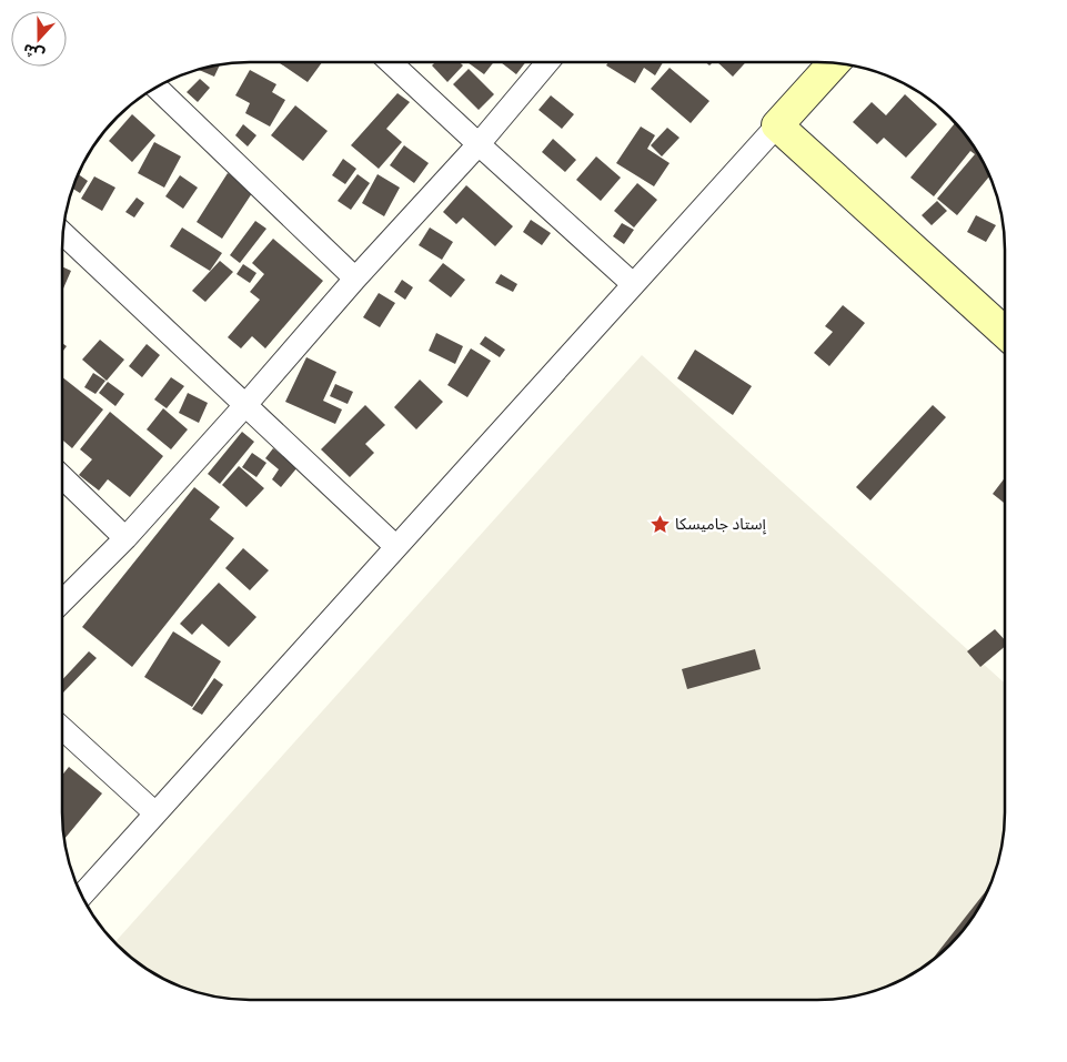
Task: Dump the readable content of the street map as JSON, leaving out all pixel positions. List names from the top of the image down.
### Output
{
  "places": {
    "place": ["إستاد جاميسكا"]
  },
  "north": "bottom"
}
